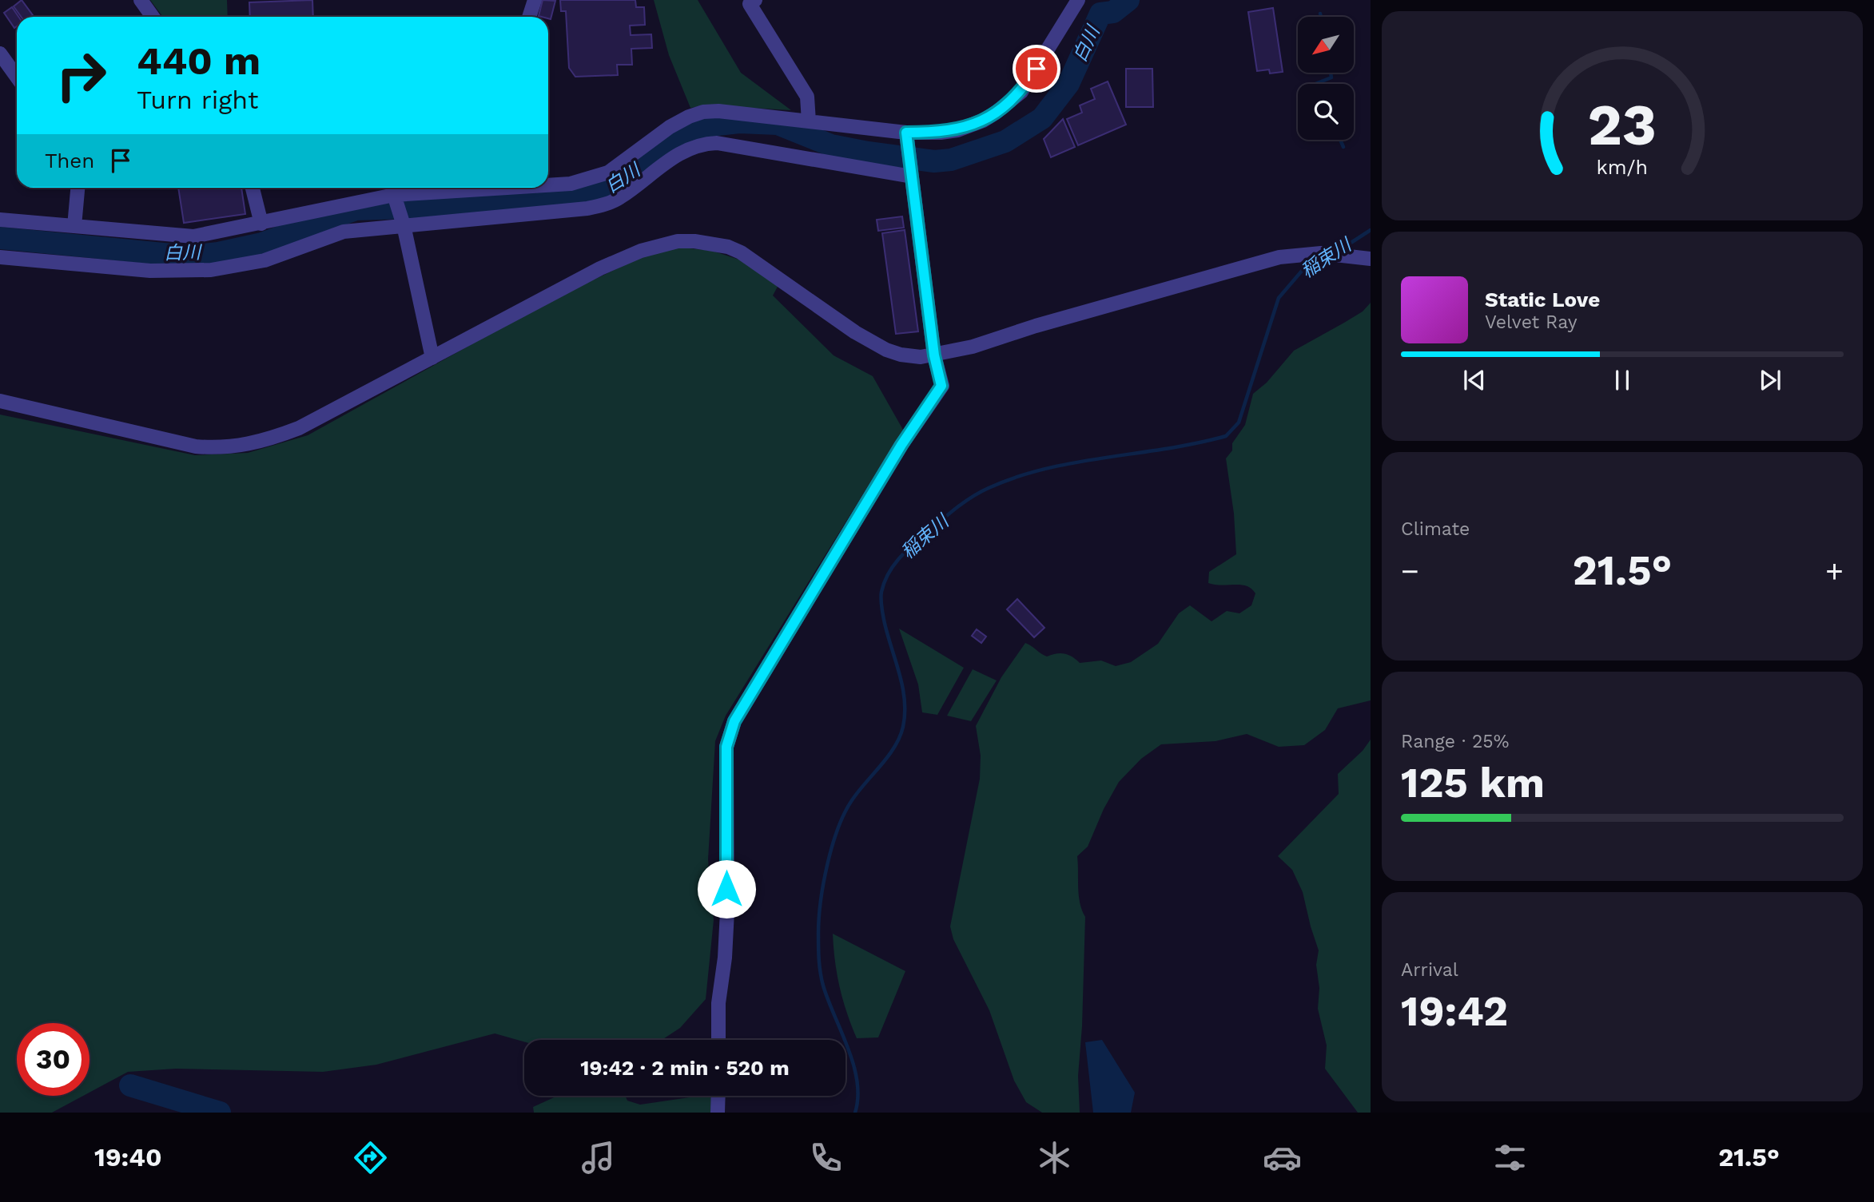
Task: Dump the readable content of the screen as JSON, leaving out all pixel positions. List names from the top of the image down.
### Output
{
  "water": ["白川", "稲束川"],
  "north": "bottom left",
  "page": {
    "turn": ["440 m", "Turn right"],
    "then": "Then",
    "song": ["Static Love", "Velvet Ray"],
    "tile": [
      "Climate",
      ["Range · 25%", "125 km"],
      ["Arrival", "19:42"]
    ],
    "heat": ["−", "21.5°", "+"],
    "limit": "30",
    "trip": "19:42 · 2 min · 520 m",
    "tabs": ["19:40", "21.5°"],
    "gauge": ["23", "km/h"]
  }
}
